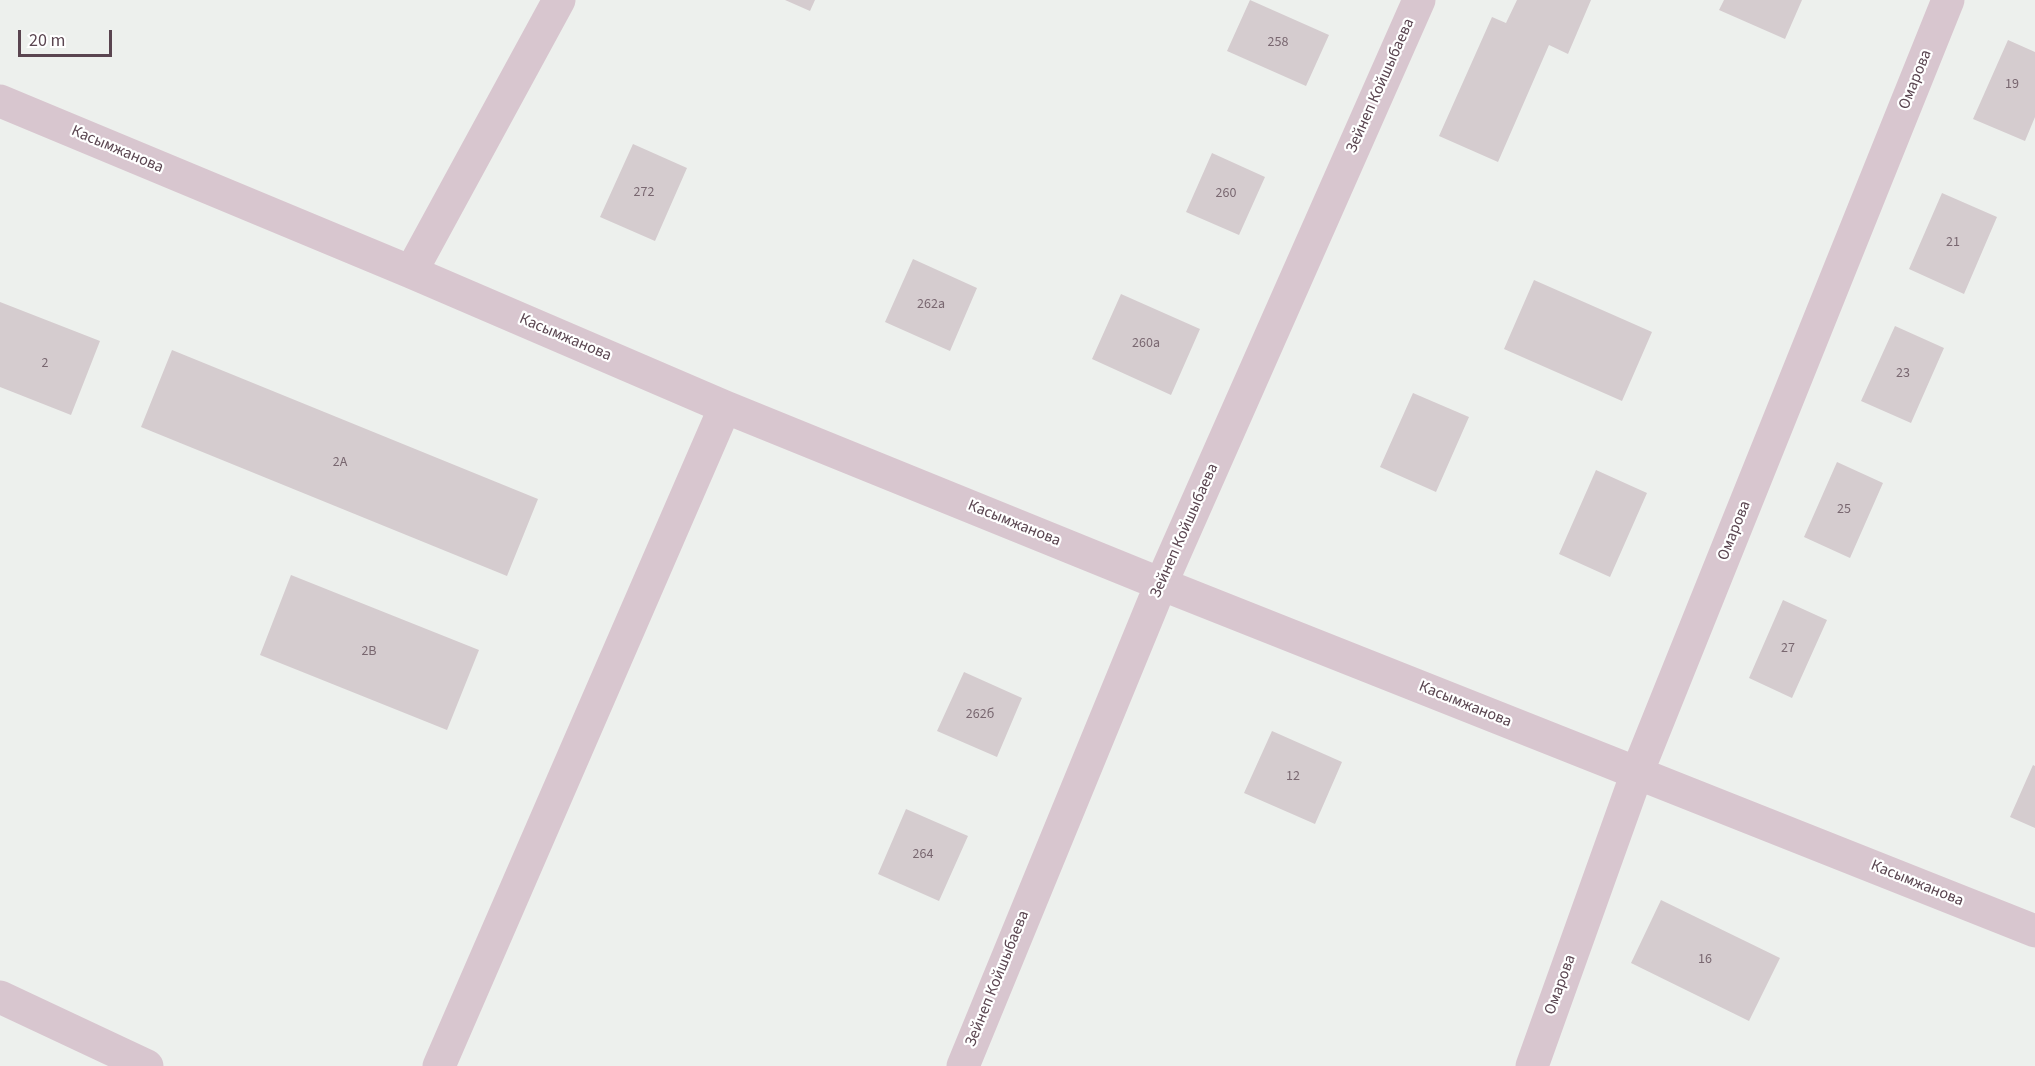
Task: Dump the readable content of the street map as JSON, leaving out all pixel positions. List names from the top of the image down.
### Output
{
  "streets": {
    "street": ["Омарова", "Зейнеп Койшыбаева", "Касымжанова"]
  },
  "crossings": [
    ["Омарова", "Касымжанова"],
    ["Зейнеп Койшыбаева", "Касымжанова"]
  ],
  "house_numbers": [
    "258",
    "19",
    "272",
    "260",
    "21",
    "262а",
    "260а",
    "2",
    "23",
    "2А",
    "25",
    "27",
    "2В",
    "262б",
    "12",
    "264",
    "16"
  ],
  "scale_bar": "20 m"
}
